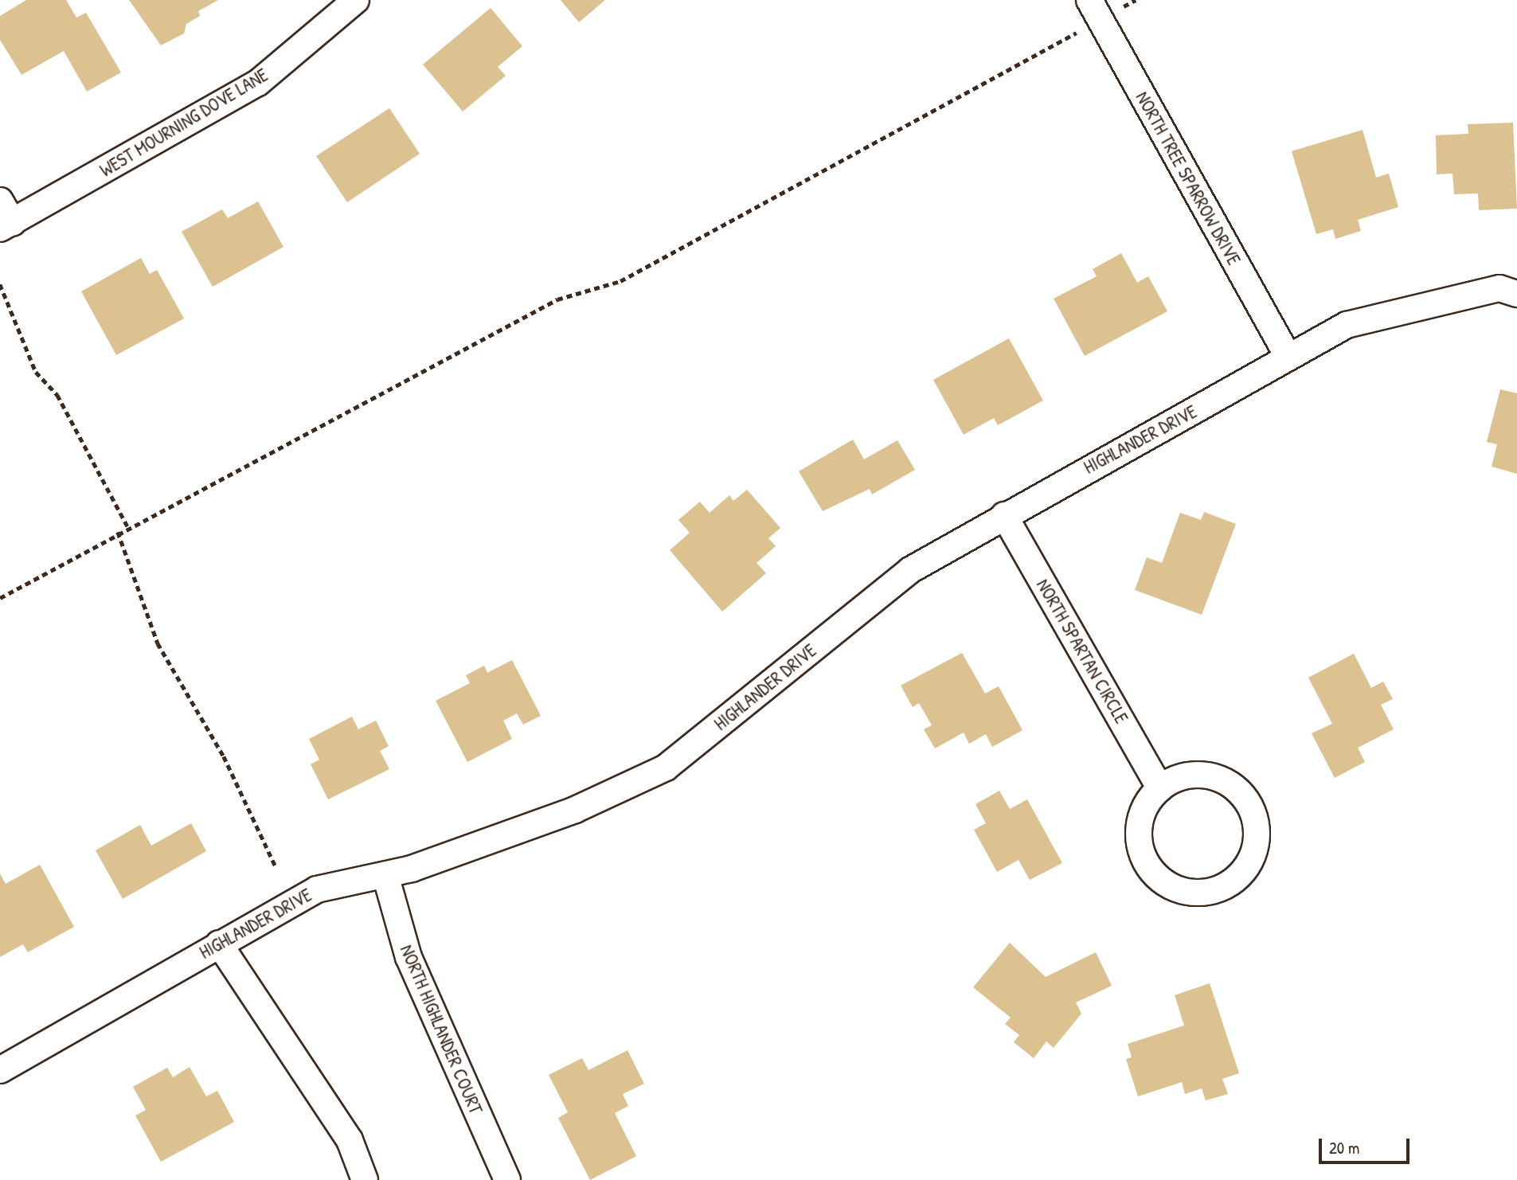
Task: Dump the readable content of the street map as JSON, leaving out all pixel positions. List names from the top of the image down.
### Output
{
  "streets": {
    "street": [
      "WEST MOURNING DOVE LANE",
      "NORTH TREE SPARROW DRIVE",
      "HIGHLANDER DRIVE",
      "NORTH SPARTAN CIRCLE",
      "NORTH HIGHLANDER COURT"
    ]
  },
  "crossings": [
    ["NORTH TREE SPARROW DRIVE", "HIGHLANDER DRIVE"],
    ["HIGHLANDER DRIVE", "NORTH SPARTAN CIRCLE"],
    ["HIGHLANDER DRIVE", "NORTH HIGHLANDER COURT"]
  ],
  "scale_bar": "20 m"
}
